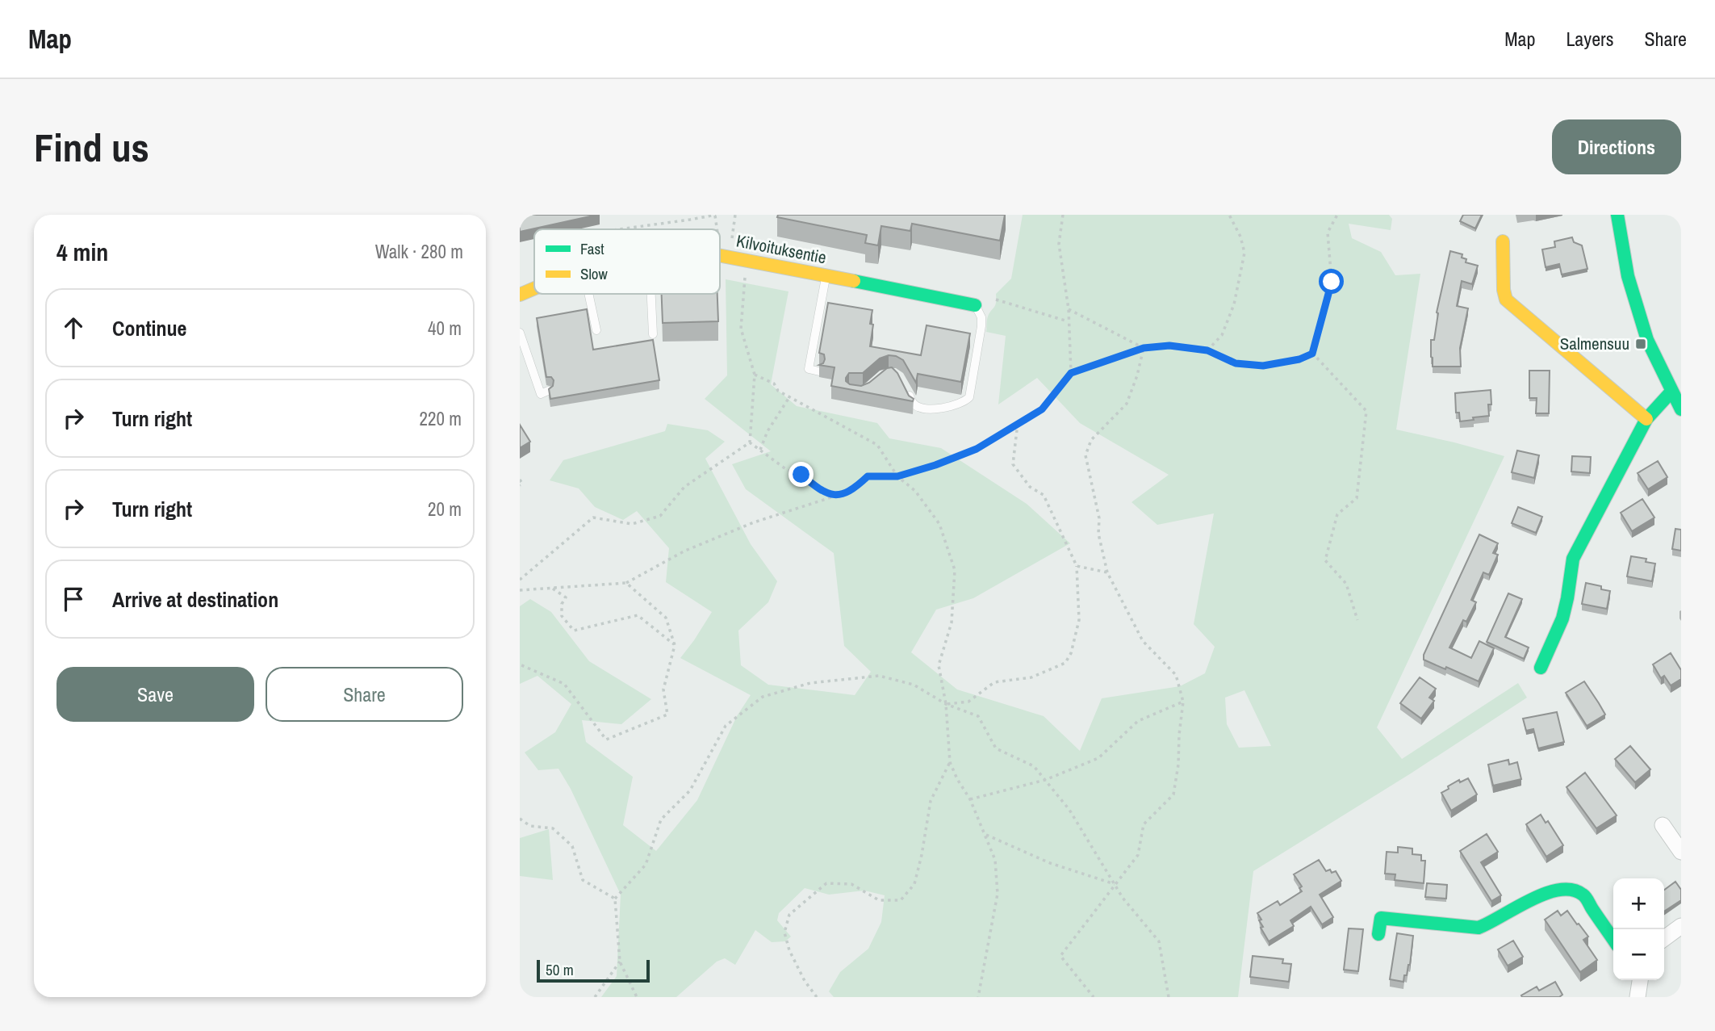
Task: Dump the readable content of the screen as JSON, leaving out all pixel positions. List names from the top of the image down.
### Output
{
  "streets": {
    "street": ["Kilvoituksentie"]
  },
  "places": {
    "transit": ["Salmensuu"]
  },
  "legend": ["Fast", "Slow"],
  "scale_bar": "50 m",
  "page": {
    "header": "Map",
    "nav": ["Map", "Layers", "Share"],
    "buttons": [
      "Directions",
      ["Save", "Share"]
    ],
    "title": "Find us",
    "heading": ["4 min", "Walk · 280 m"],
    "list": [
      ["Continue", "40 m"],
      ["Turn right", "220 m"],
      ["Turn right", "20 m"],
      "Arrive at destination"
    ],
    "map_buttons": ["+", "−"],
    "scale": "50 m"
  }
}
